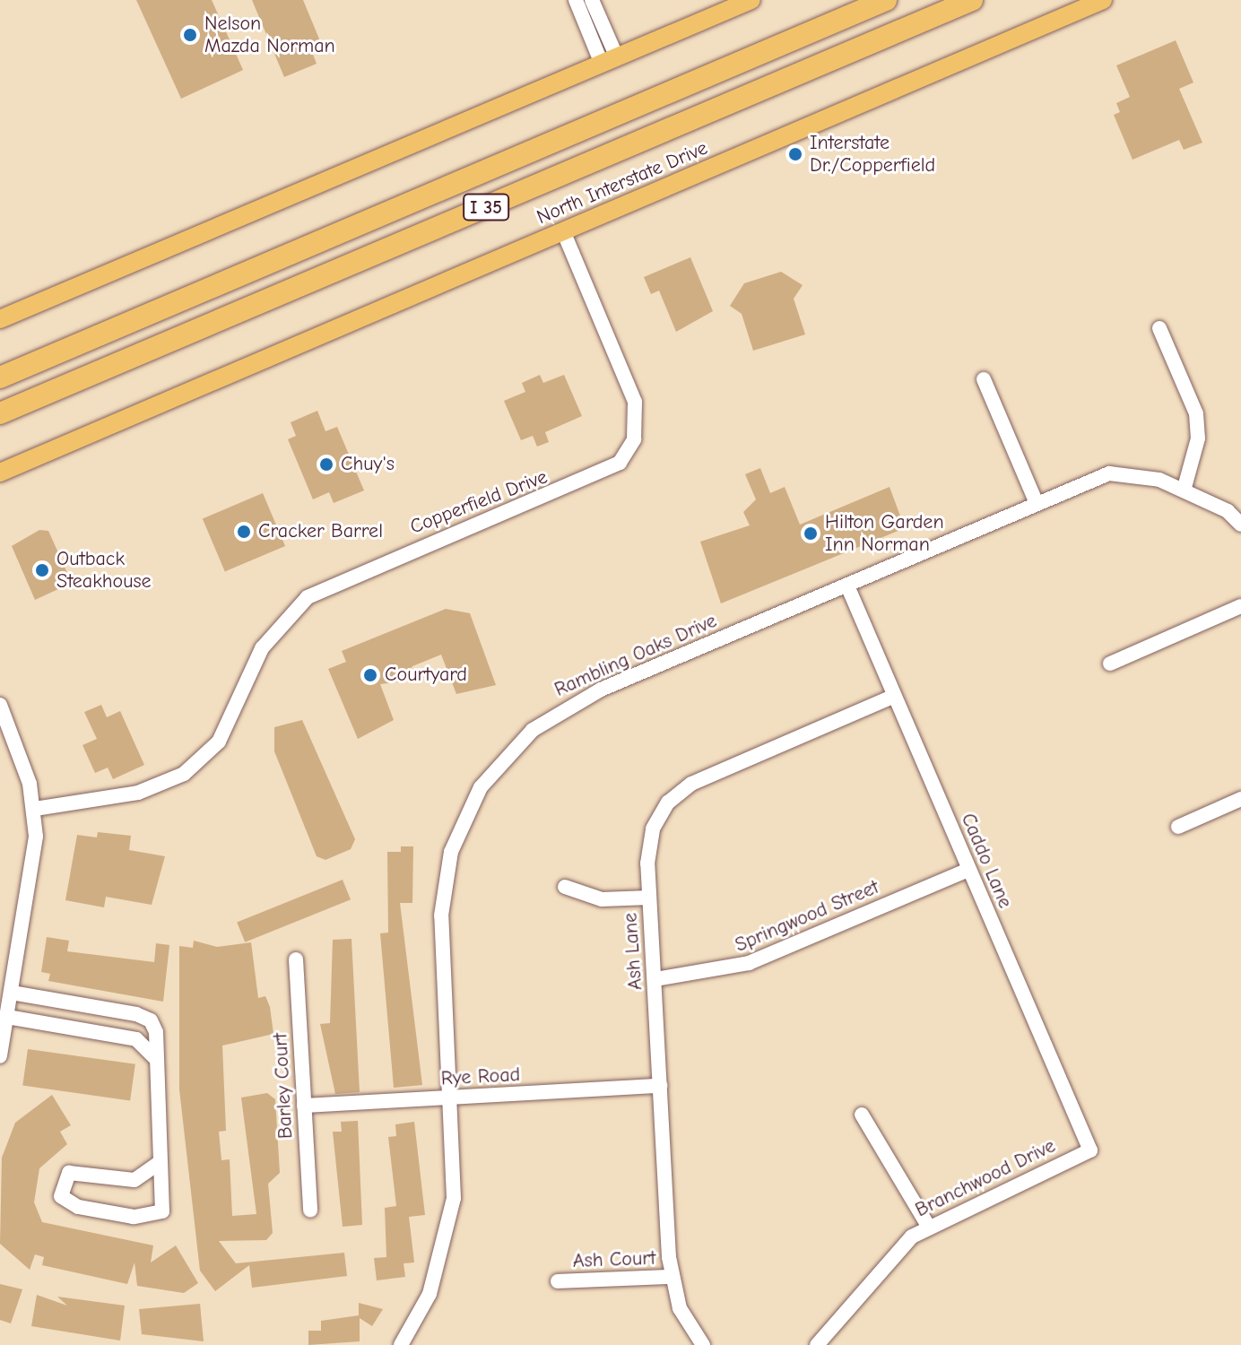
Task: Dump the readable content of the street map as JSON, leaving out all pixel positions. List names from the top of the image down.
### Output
{
  "streets": {
    "highway": ["I 35"],
    "main road": ["North Interstate Drive"],
    "street": [
      "Copperfield Drive",
      "Rambling Oaks Drive",
      "Caddo Lane",
      "Springwood Street",
      "Ash Lane",
      "Rye Road",
      "Barley Court",
      "Branchwood Drive",
      "Ash Court"
    ]
  },
  "crossings": [
    ["North Interstate Drive", "Copperfield Drive"],
    ["Rambling Oaks Drive", "Caddo Lane"],
    ["Rambling Oaks Drive", "Rye Road"],
    ["Caddo Lane", "Springwood Street"],
    ["Caddo Lane", "Ash Lane"],
    ["Caddo Lane", "Branchwood Drive"],
    ["Springwood Street", "Ash Lane"],
    ["Ash Lane", "Rye Road"],
    ["Ash Lane", "Ash Court"],
    ["Rye Road", "Barley Court"]
  ],
  "places": [
    "Nelson Mazda Norman",
    "Interstate Dr./Copperfield",
    "Chuy's",
    "Cracker Barrel",
    "Hilton Garden Inn Norman",
    "Outback Steakhouse",
    "Courtyard"
  ]
}
